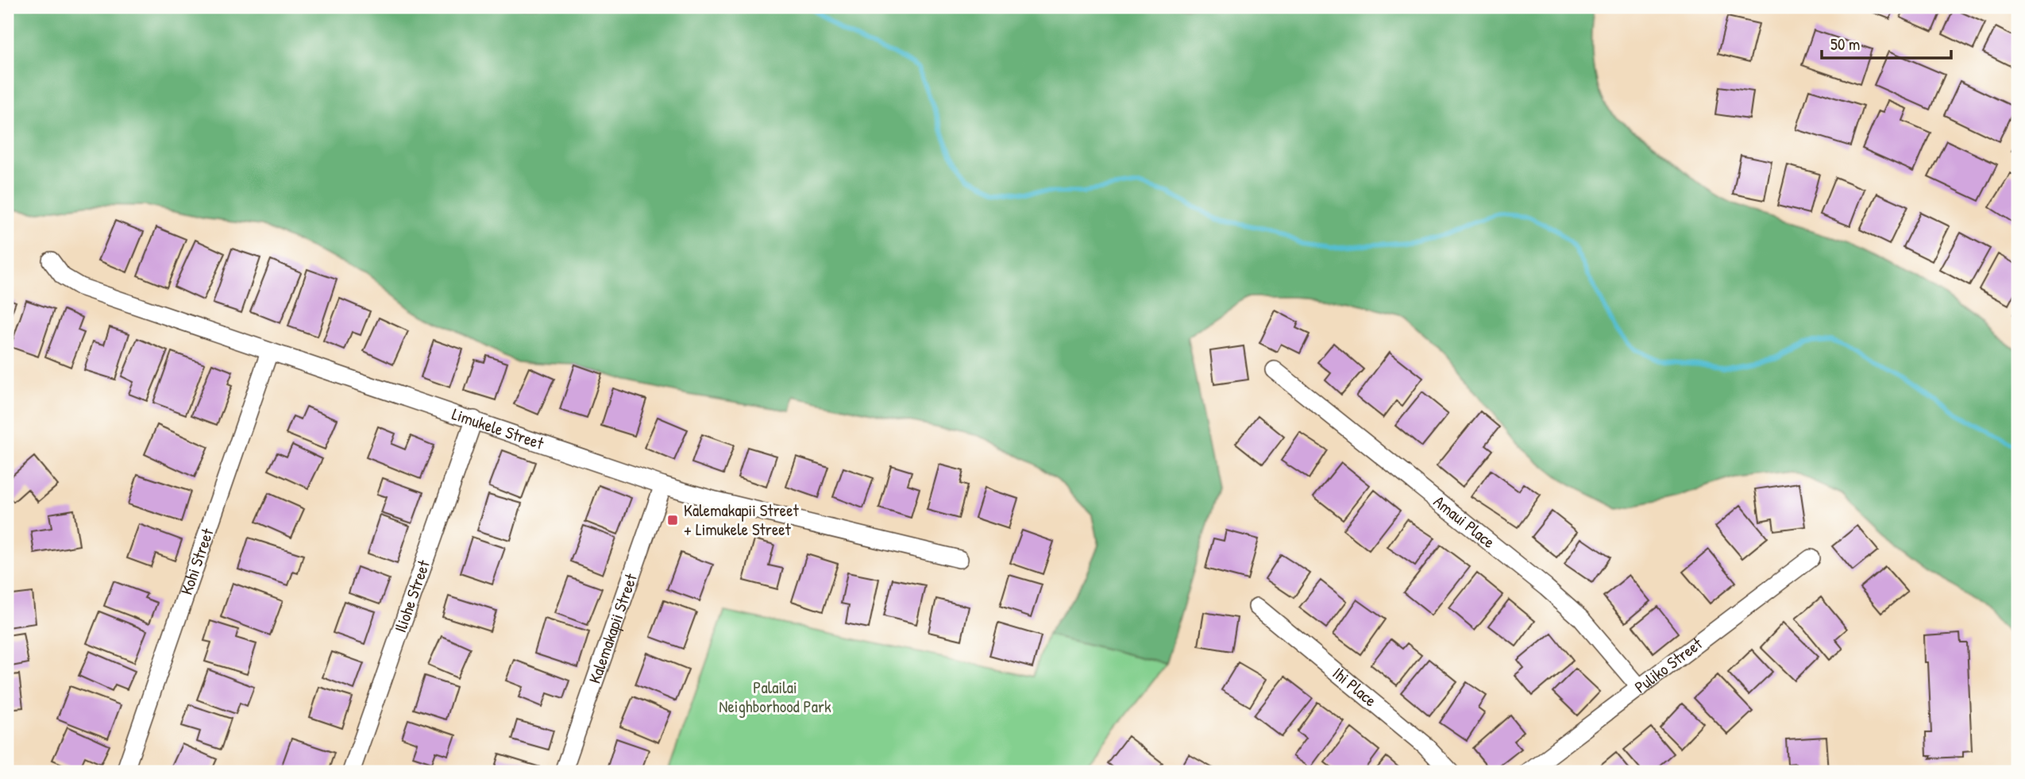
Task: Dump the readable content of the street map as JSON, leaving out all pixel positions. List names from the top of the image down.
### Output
{
  "streets": {
    "street": [
      "Limukele Street",
      "Amaui Place",
      "Kohi Street",
      "Iliohe Street",
      "Kalemakapii Street",
      "Puliko Street",
      "Ihi Place"
    ]
  },
  "crossings": [
    ["Limukele Street", "Kohi Street"],
    ["Limukele Street", "Iliohe Street"],
    ["Limukele Street", "Kalemakapii Street"],
    ["Amaui Place", "Puliko Street"]
  ],
  "parks": ["Palailai Neighborhood Park"],
  "places": {
    "transit": ["Kalemakapii Street + Limukele Street"]
  },
  "scale_bar": "50 m"
}
